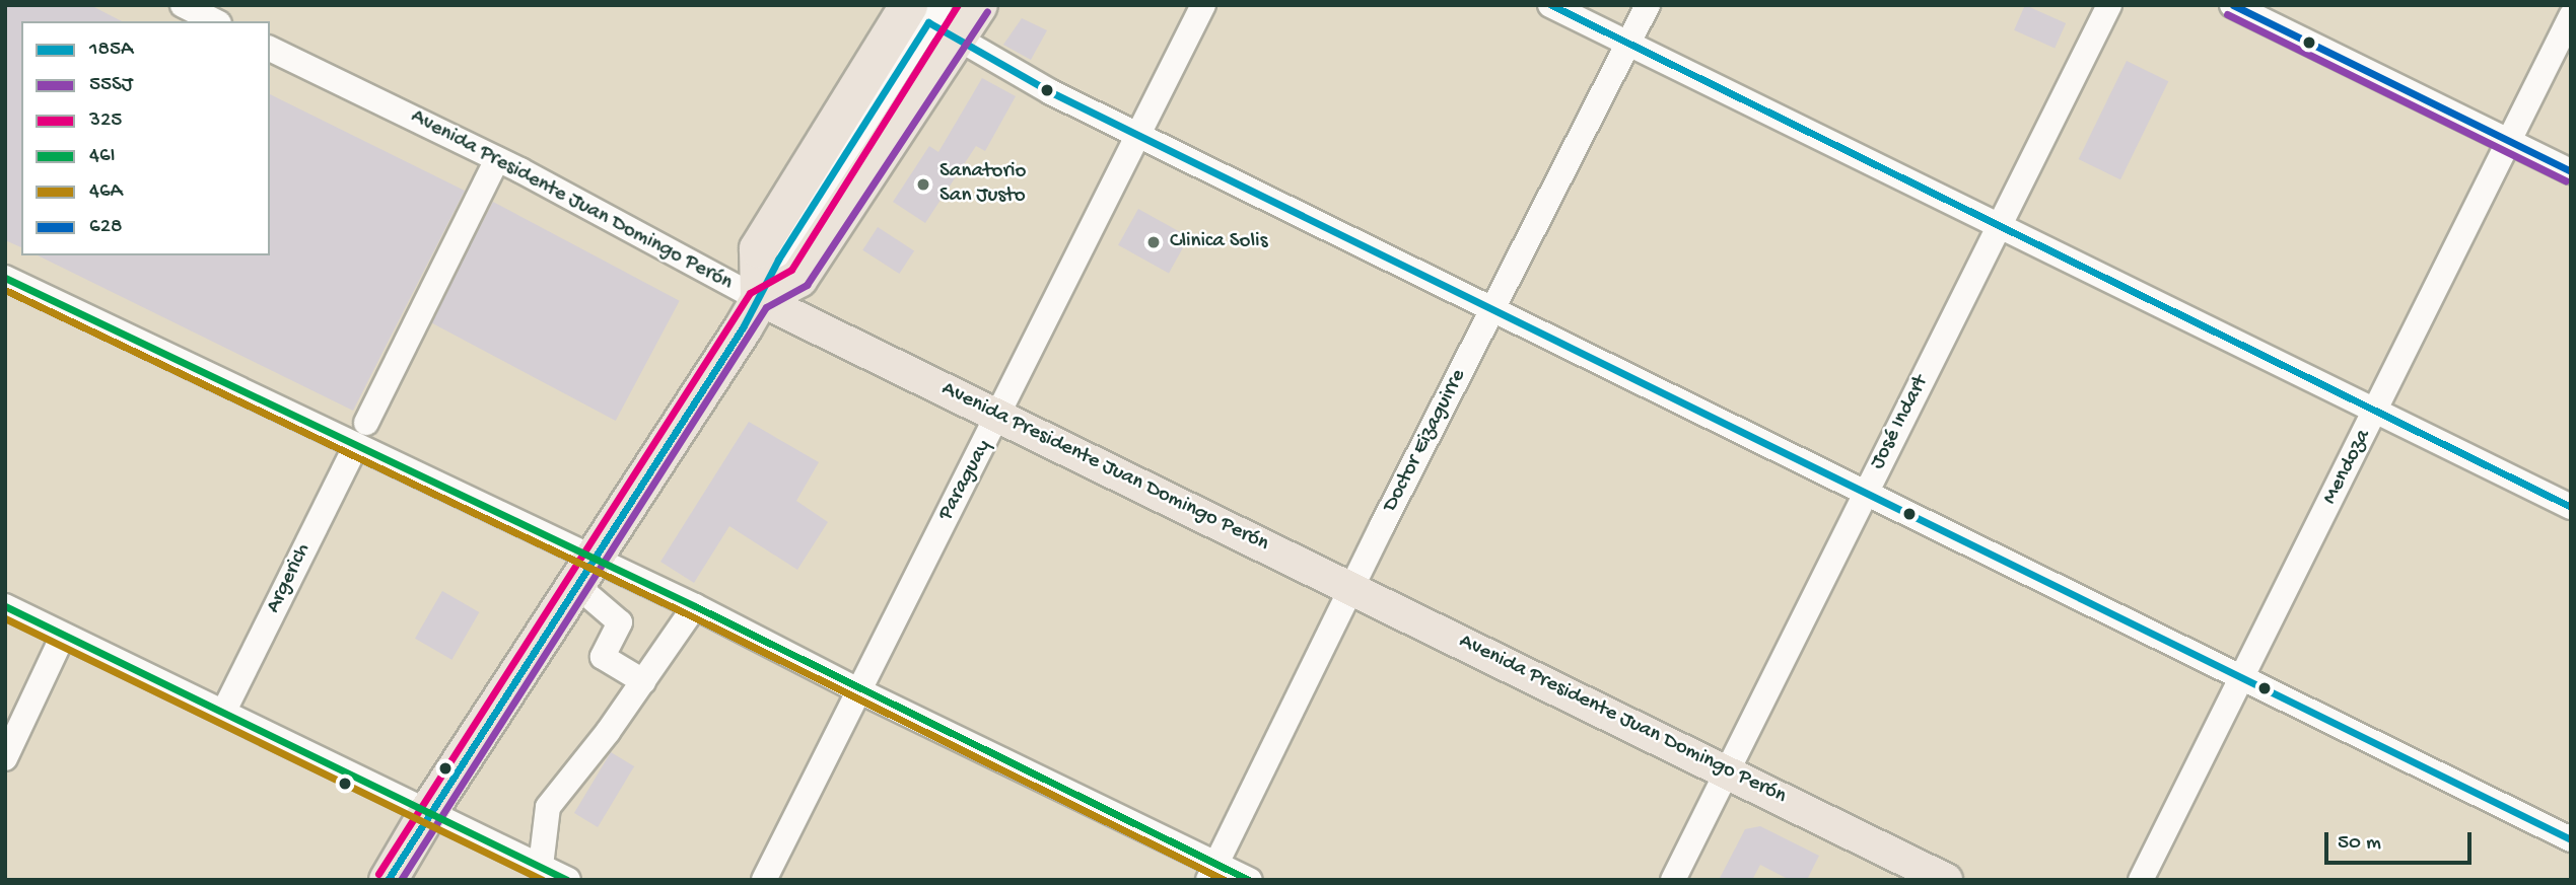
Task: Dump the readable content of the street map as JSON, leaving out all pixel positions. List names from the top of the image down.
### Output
{
  "streets": {
    "main road": ["Avenida Presidente Juan Domingo Perón"],
    "street": [
      "José Indart",
      "Doctor Eizaguirre",
      "Mendoza",
      "Paraguay",
      "Argerich"
    ]
  },
  "crossings": [
    ["Avenida Presidente Juan Domingo Perón", "José Indart"],
    ["Avenida Presidente Juan Domingo Perón", "Doctor Eizaguirre"],
    ["Avenida Presidente Juan Domingo Perón", "Paraguay"]
  ],
  "places": ["Sanatorio San Justo", "Clinica Solis"],
  "lines": [
    "transit line 185A",
    "transit line 325",
    "transit line 628",
    "transit line 55SJ",
    "transit line 46I",
    "transit line 46A"
  ],
  "legend": [
    "185A",
    "55SJ",
    "325",
    "46I",
    "46A",
    "628"
  ],
  "scale_bar": "50 m"
}
